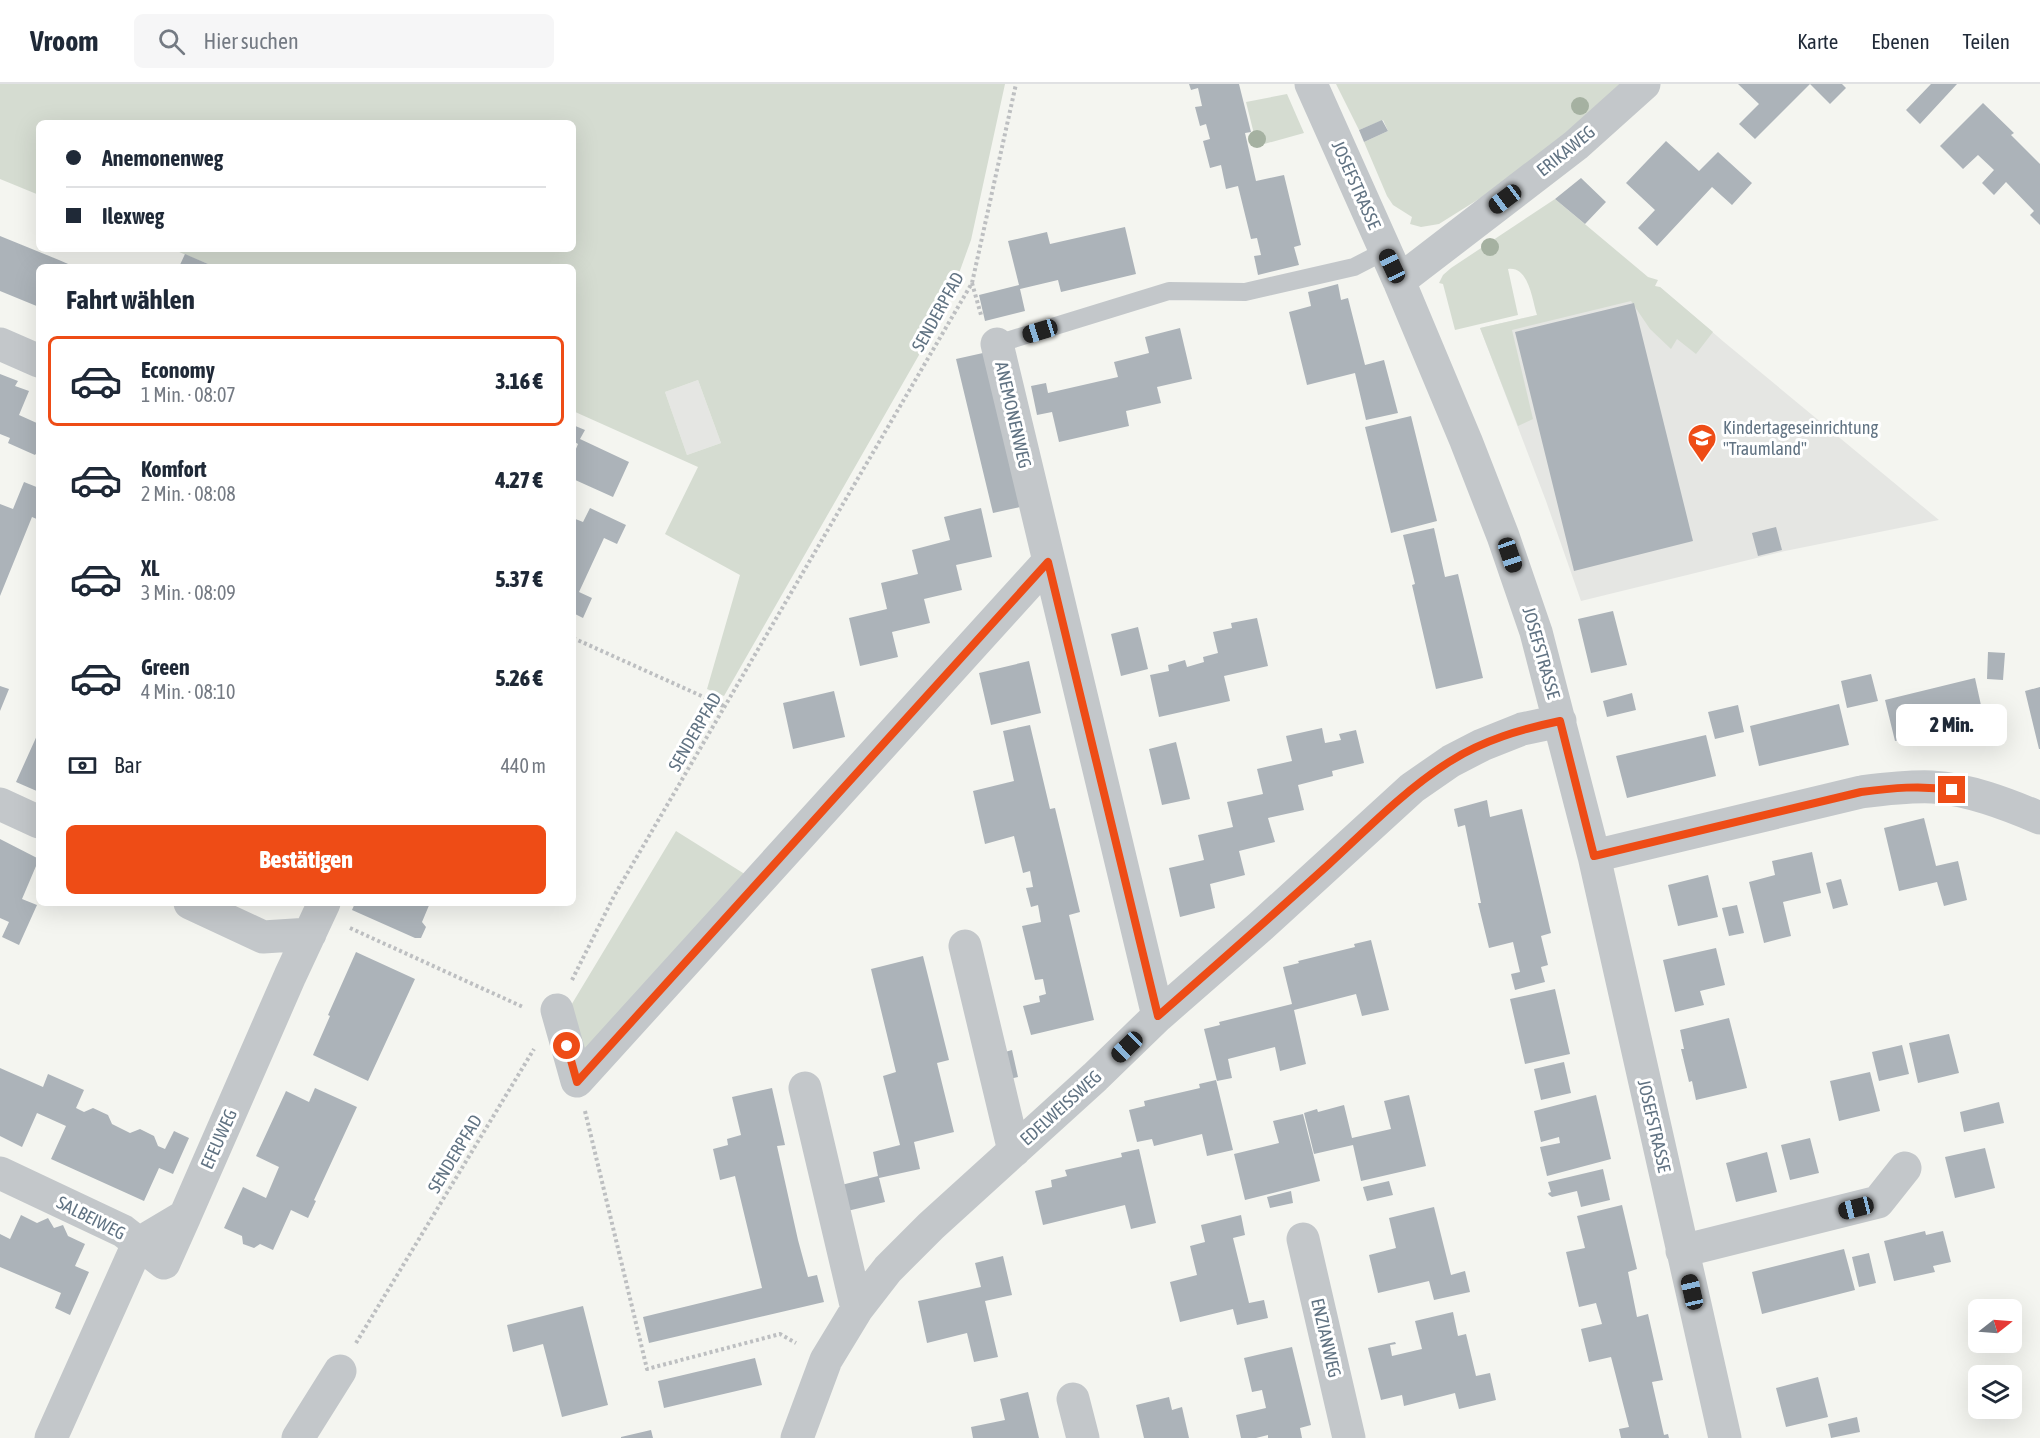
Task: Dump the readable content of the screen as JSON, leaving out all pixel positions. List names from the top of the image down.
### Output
{
  "streets": {
    "street": [
      "ERIKAWEG",
      "JOSEFSTRASSE",
      "ANEMONENWEG",
      "EDELWEISSWEG",
      "EFEUWEG",
      "SALBEIWEG",
      "ENZIANWEG"
    ],
    "path": ["SENDERPFAD"]
  },
  "crossings": [
    ["ERIKAWEG", "JOSEFSTRASSE"],
    ["JOSEFSTRASSE", "ANEMONENWEG"],
    ["JOSEFSTRASSE", "EDELWEISSWEG"],
    ["ANEMONENWEG", "EDELWEISSWEG"],
    ["EFEUWEG", "SALBEIWEG"]
  ],
  "places": {
    "school or university": ["Kindertageseinrichtung \"Traumland\""]
  },
  "north": "right",
  "page": {
    "header": "Vroom",
    "search": "Hier suchen",
    "nav": ["Karte", "Ebenen", "Teilen"],
    "banner": ["Anemonenweg", "Ilexweg"],
    "heading": "Fahrt wählen",
    "list": [
      {
        "name": "Economy",
        "note": "1 Min. · 08:07",
        "value": "3.16 €"
      },
      {
        "name": "Komfort",
        "note": "2 Min. · 08:08",
        "value": "4.27 €"
      },
      {
        "name": "XL",
        "note": "3 Min. · 08:09",
        "value": "5.37 €"
      },
      {
        "name": "Green",
        "note": "4 Min. · 08:10",
        "value": "5.26 €"
      }
    ],
    "bubble": "2 Min.",
    "pay": ["Bar", "440 m"],
    "buttons": "Bestätigen"
  }
}
